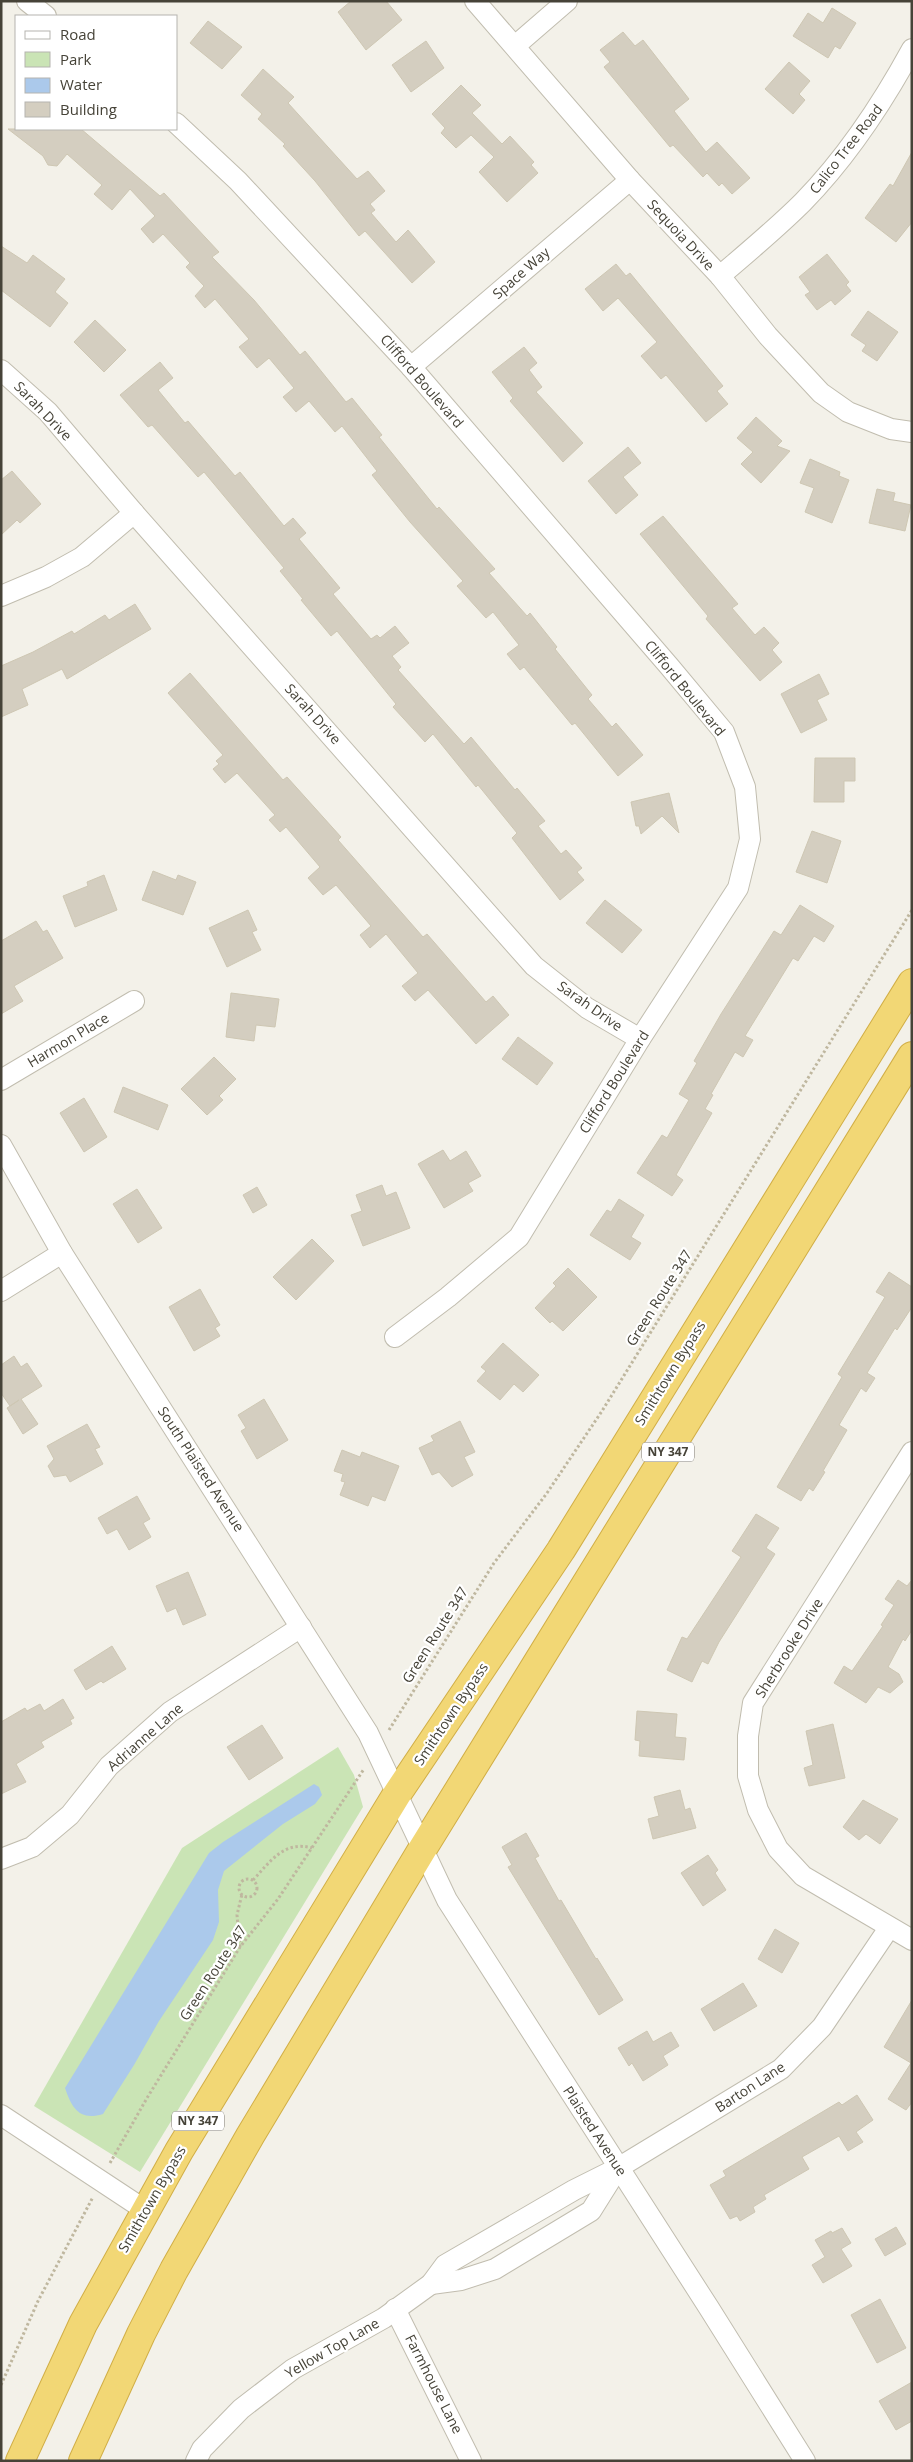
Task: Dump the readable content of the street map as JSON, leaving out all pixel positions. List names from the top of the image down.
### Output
{
  "streets": {
    "highway": ["Smithtown Bypass", "NY 347"],
    "street": [
      "Calico Tree Road",
      "Sequoia Drive",
      "Space Way",
      "Clifford Boulevard",
      "Sarah Drive",
      "Harmon Place",
      "South Plaisted Avenue",
      "Sherbrooke Drive",
      "Adrianne Lane",
      "Barton Lane",
      "Plaisted Avenue",
      "Yellow Top Lane",
      "Farmhouse Lane"
    ],
    "path": ["Green Route 347"]
  },
  "crossings": [
    ["Calico Tree Road", "Sequoia Drive"],
    ["Sequoia Drive", "Space Way"],
    ["Space Way", "Clifford Boulevard"],
    ["Clifford Boulevard", "Sarah Drive"],
    ["Green Route 347", "South Plaisted Avenue"],
    ["Smithtown Bypass", "South Plaisted Avenue"],
    ["Smithtown Bypass", "Plaisted Avenue"],
    ["NY 347", "Plaisted Avenue"],
    ["South Plaisted Avenue", "Adrianne Lane"],
    ["South Plaisted Avenue", "Plaisted Avenue"],
    ["Sherbrooke Drive", "Barton Lane"],
    ["Barton Lane", "Plaisted Avenue"],
    ["Barton Lane", "Yellow Top Lane"],
    ["Plaisted Avenue", "Yellow Top Lane"],
    ["Yellow Top Lane", "Farmhouse Lane"]
  ],
  "legend": [
    "Road",
    "Park",
    "Water",
    "Building"
  ]
}
